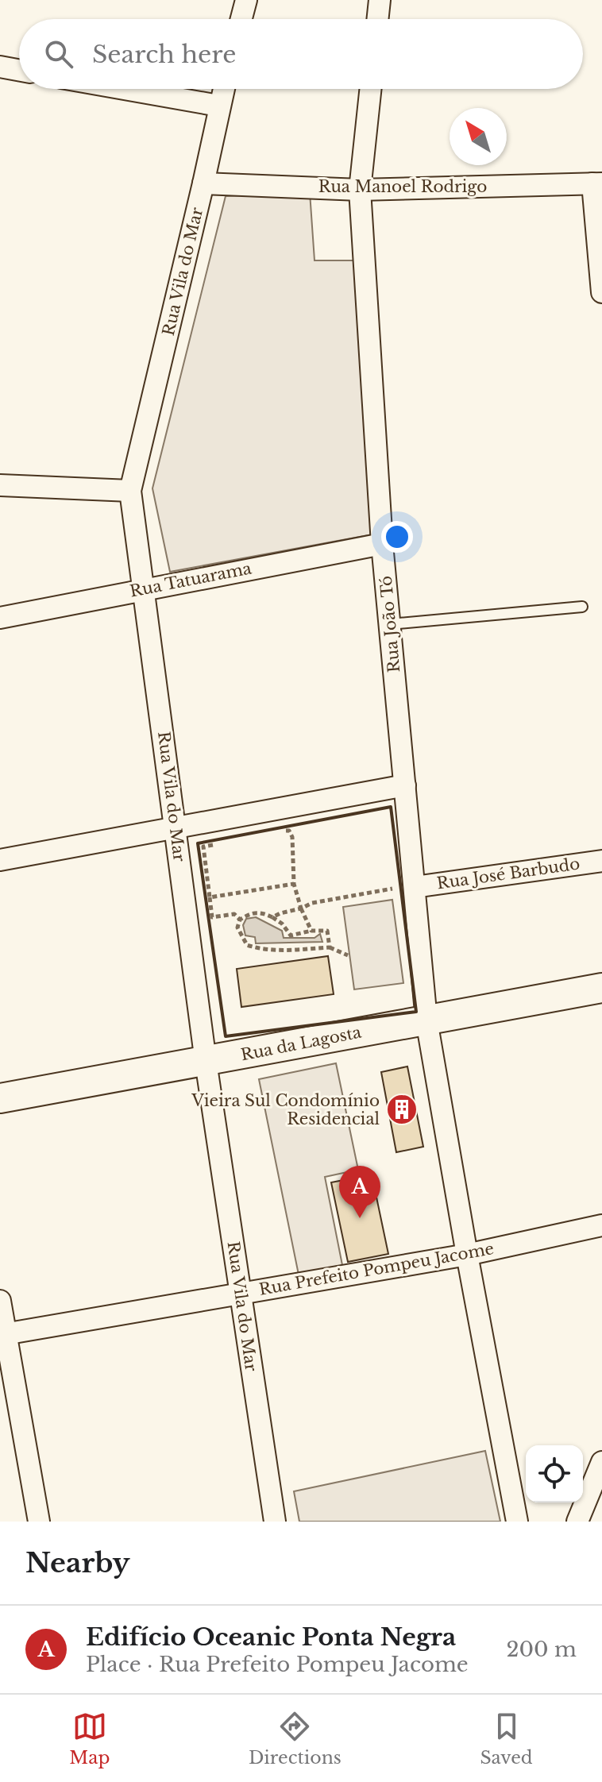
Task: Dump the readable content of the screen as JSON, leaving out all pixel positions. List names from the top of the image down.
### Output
{
  "streets": {
    "street": [
      "Rua Manoel Rodrigo",
      "Rua Vila do Mar",
      "Rua Tatuarama",
      "Rua João Tó",
      "Rua José Barbudo",
      "Rua da Lagosta",
      "Rua Prefeito Pompeu Jacome"
    ]
  },
  "crossings": [
    ["Rua Manoel Rodrigo", "Rua Vila do Mar"],
    ["Rua Manoel Rodrigo", "Rua João Tó"],
    ["Rua Vila do Mar", "Rua Tatuarama"],
    ["Rua Vila do Mar", "Rua da Lagosta"],
    ["Rua Vila do Mar", "Rua Prefeito Pompeu Jacome"],
    ["Rua Tatuarama", "Rua João Tó"],
    ["Rua João Tó", "Rua José Barbudo"],
    ["Rua João Tó", "Rua da Lagosta"],
    ["Rua João Tó", "Rua Prefeito Pompeu Jacome"]
  ],
  "places": {
    "building": ["Vieira Sul Condomínio Residencial"]
  },
  "north": "top left",
  "page": {
    "search": "Search here",
    "pins": "A",
    "heading": "Nearby",
    "list": [
      {
        "mark": "A",
        "name": "Edifício Oceanic Ponta Negra",
        "note": "Place · Rua Prefeito Pompeu Jacome",
        "value": "200 m"
      }
    ],
    "nav": ["Map", "Directions", "Saved"]
  }
}
